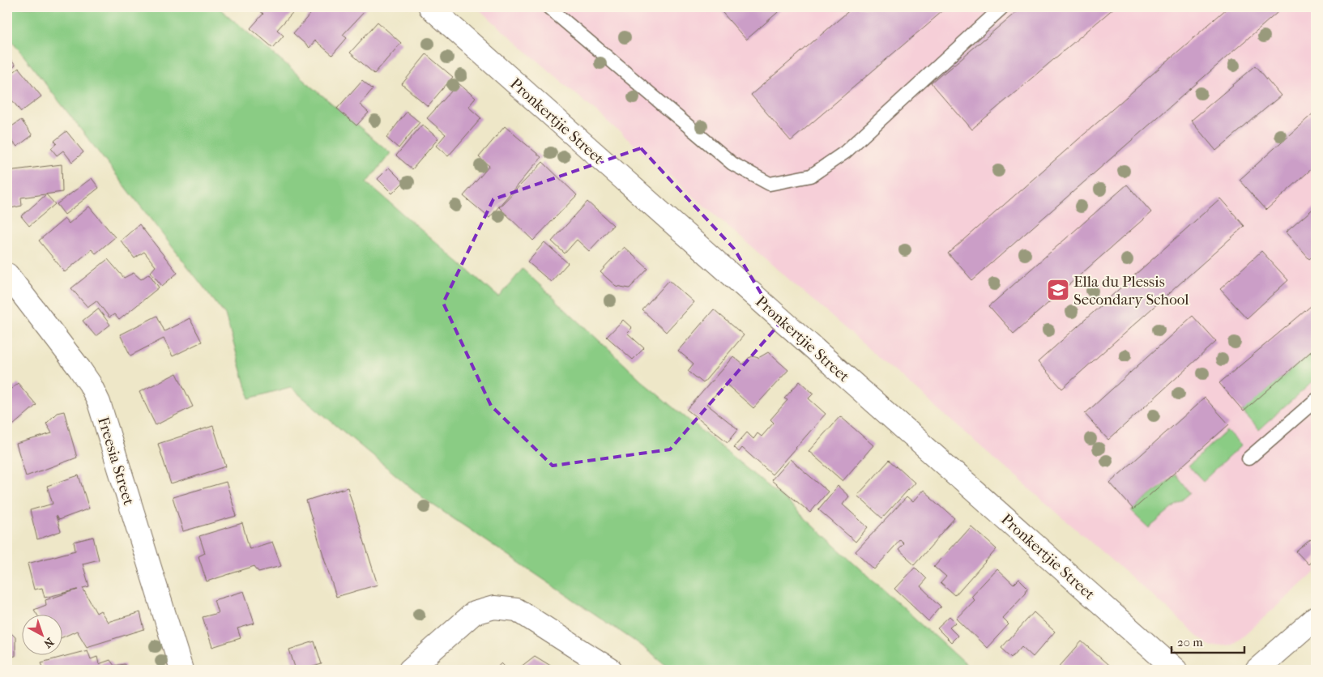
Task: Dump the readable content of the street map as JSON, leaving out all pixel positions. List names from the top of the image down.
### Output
{
  "streets": {
    "street": ["Pronkertjie Street", "Freesia Street"]
  },
  "places": {
    "school or university": ["Ella du Plessis Secondary School"]
  },
  "scale_bar": "20 m",
  "north": "bottom right"
}
